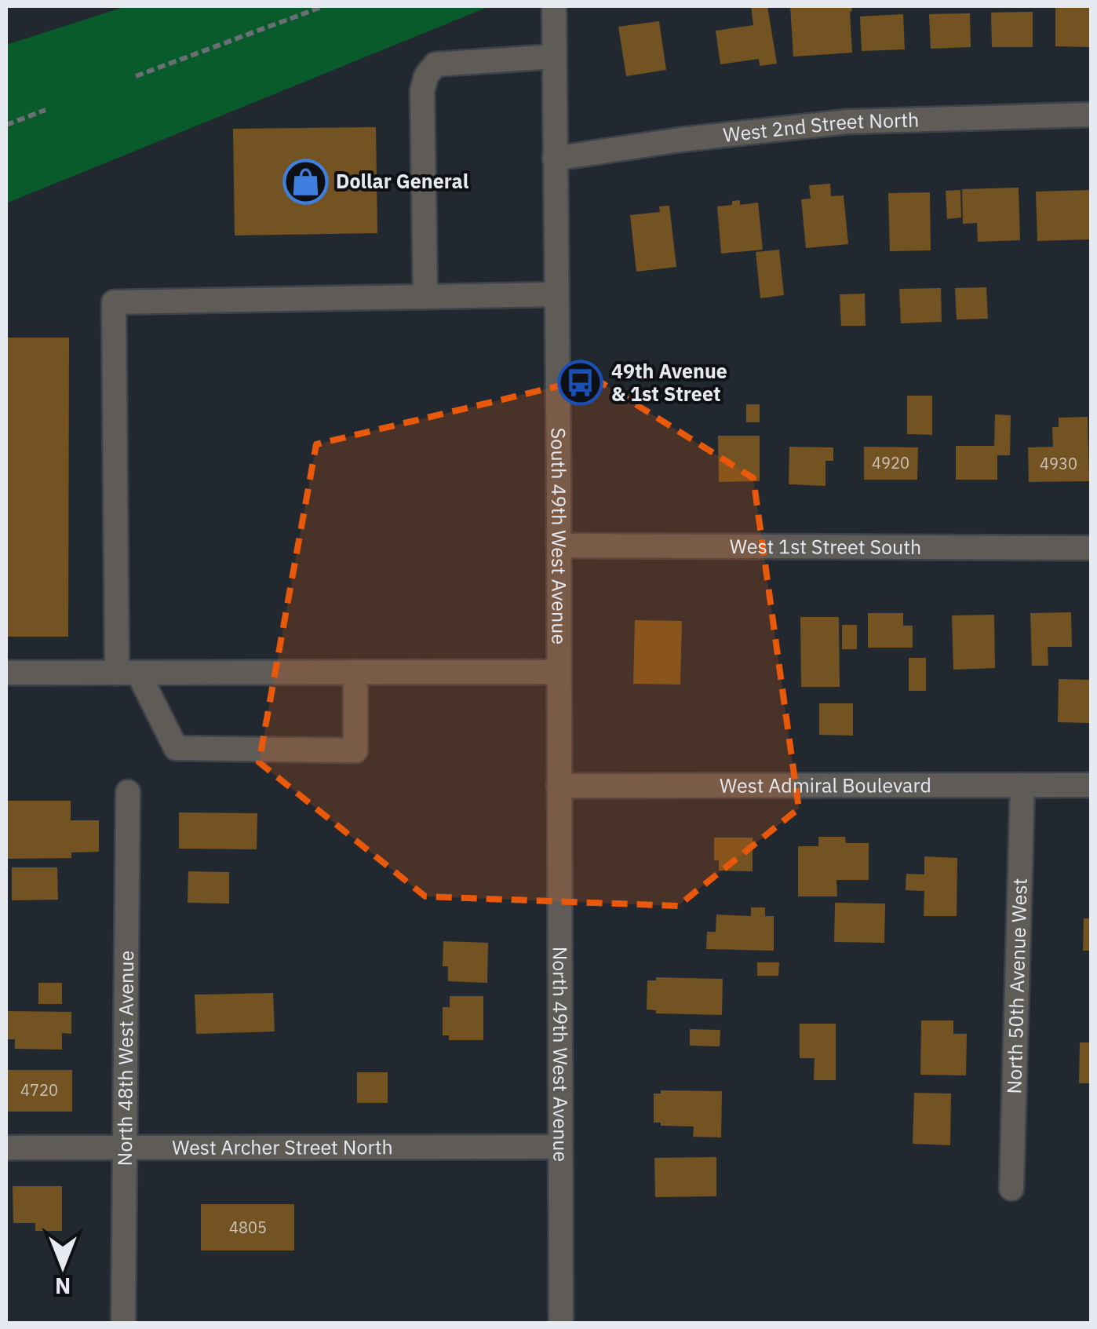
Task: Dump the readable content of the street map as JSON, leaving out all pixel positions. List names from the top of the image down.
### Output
{
  "streets": {
    "street": [
      "West 2nd Street North",
      "South 49th West Avenue",
      "West 1st Street South",
      "West Admiral Boulevard",
      "North 50th Avenue West",
      "North 49th West Avenue",
      "North 48th West Avenue",
      "West Archer Street North"
    ]
  },
  "crossings": [
    ["West 2nd Street North", "South 49th West Avenue"],
    ["South 49th West Avenue", "West 1st Street South"],
    ["South 49th West Avenue", "West Admiral Boulevard"],
    ["South 49th West Avenue", "North 49th West Avenue"],
    ["West Admiral Boulevard", "North 50th Avenue West"],
    ["West Admiral Boulevard", "North 49th West Avenue"],
    ["North 49th West Avenue", "West Archer Street North"],
    ["North 48th West Avenue", "West Archer Street North"]
  ],
  "places": {
    "shop": ["Dollar General"],
    "bus stop": ["49th Avenue & 1st Street"]
  },
  "house_numbers": [
    "4920",
    "4930",
    "4720",
    "4805"
  ],
  "north": "bottom"
}
